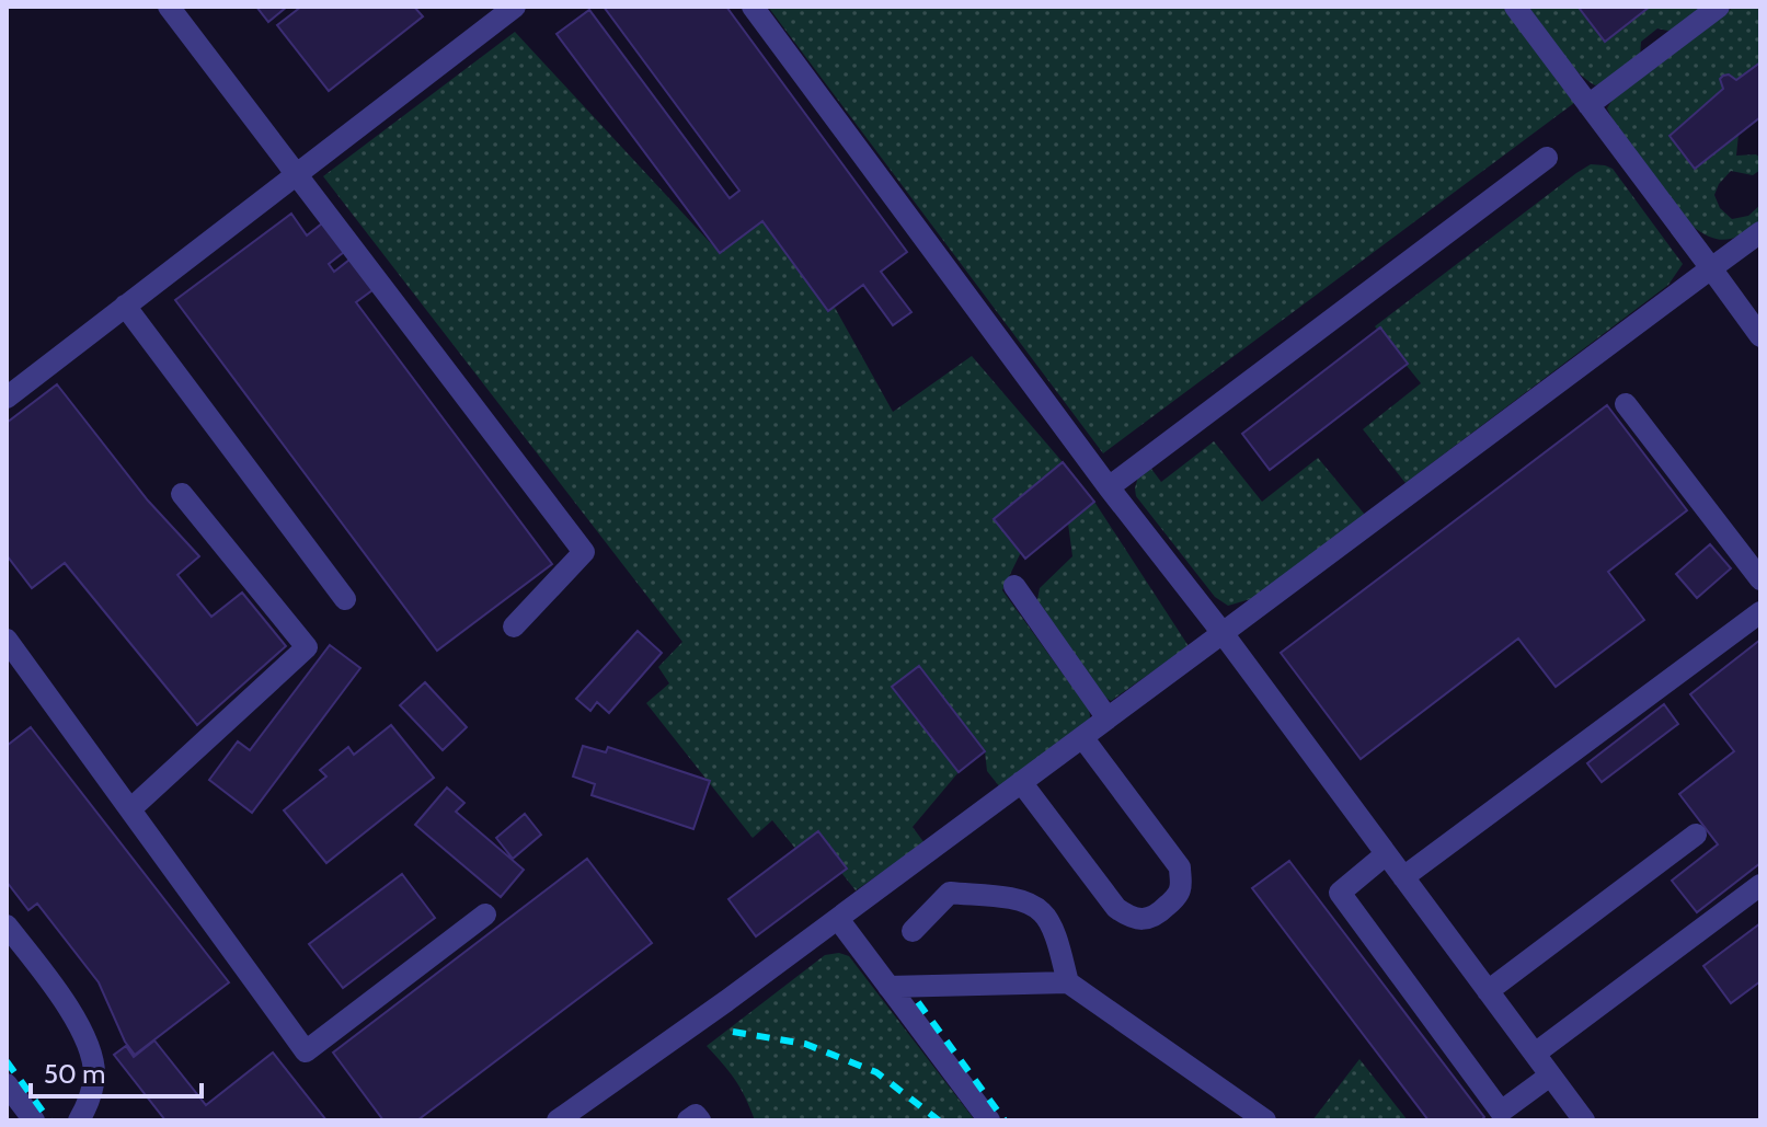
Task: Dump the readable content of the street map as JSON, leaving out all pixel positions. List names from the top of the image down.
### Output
{
  "scale_bar": "50 m"
}
